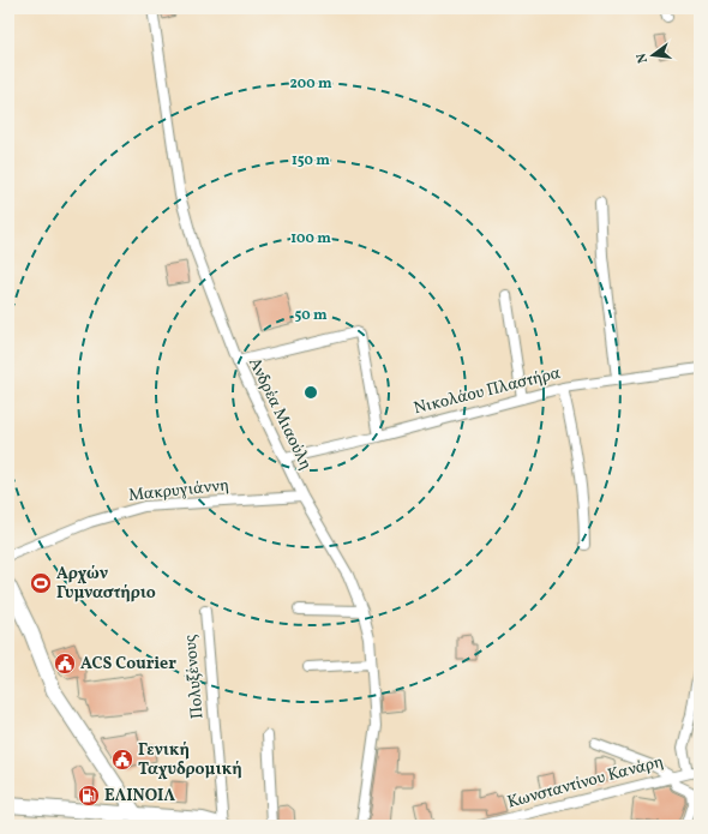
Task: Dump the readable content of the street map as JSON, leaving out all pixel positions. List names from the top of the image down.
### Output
{
  "streets": {
    "street": [
      "Νικολάου Πλαστήρα",
      "Ανδρέα Μιαούλη",
      "Μακρυγιάννη",
      "Πολυξένους",
      "Κωνσταντίνου Κανάρη"
    ]
  },
  "crossings": [
    ["Νικολάου Πλαστήρα", "Ανδρέα Μιαούλη"],
    ["Ανδρέα Μιαούλη", "Μακρυγιάννη"]
  ],
  "places": {
    "sports": ["Αρχών Γυμναστήριο"],
    "public building": ["ACS Courier", "Γενική Ταχυδρομική"],
    "fuel station": ["ΕΛΙΝΟΙΛ"]
  },
  "north": "left",
  "rings": [
    "200 m",
    "150 m",
    "100 m",
    "50 m"
  ]
}
